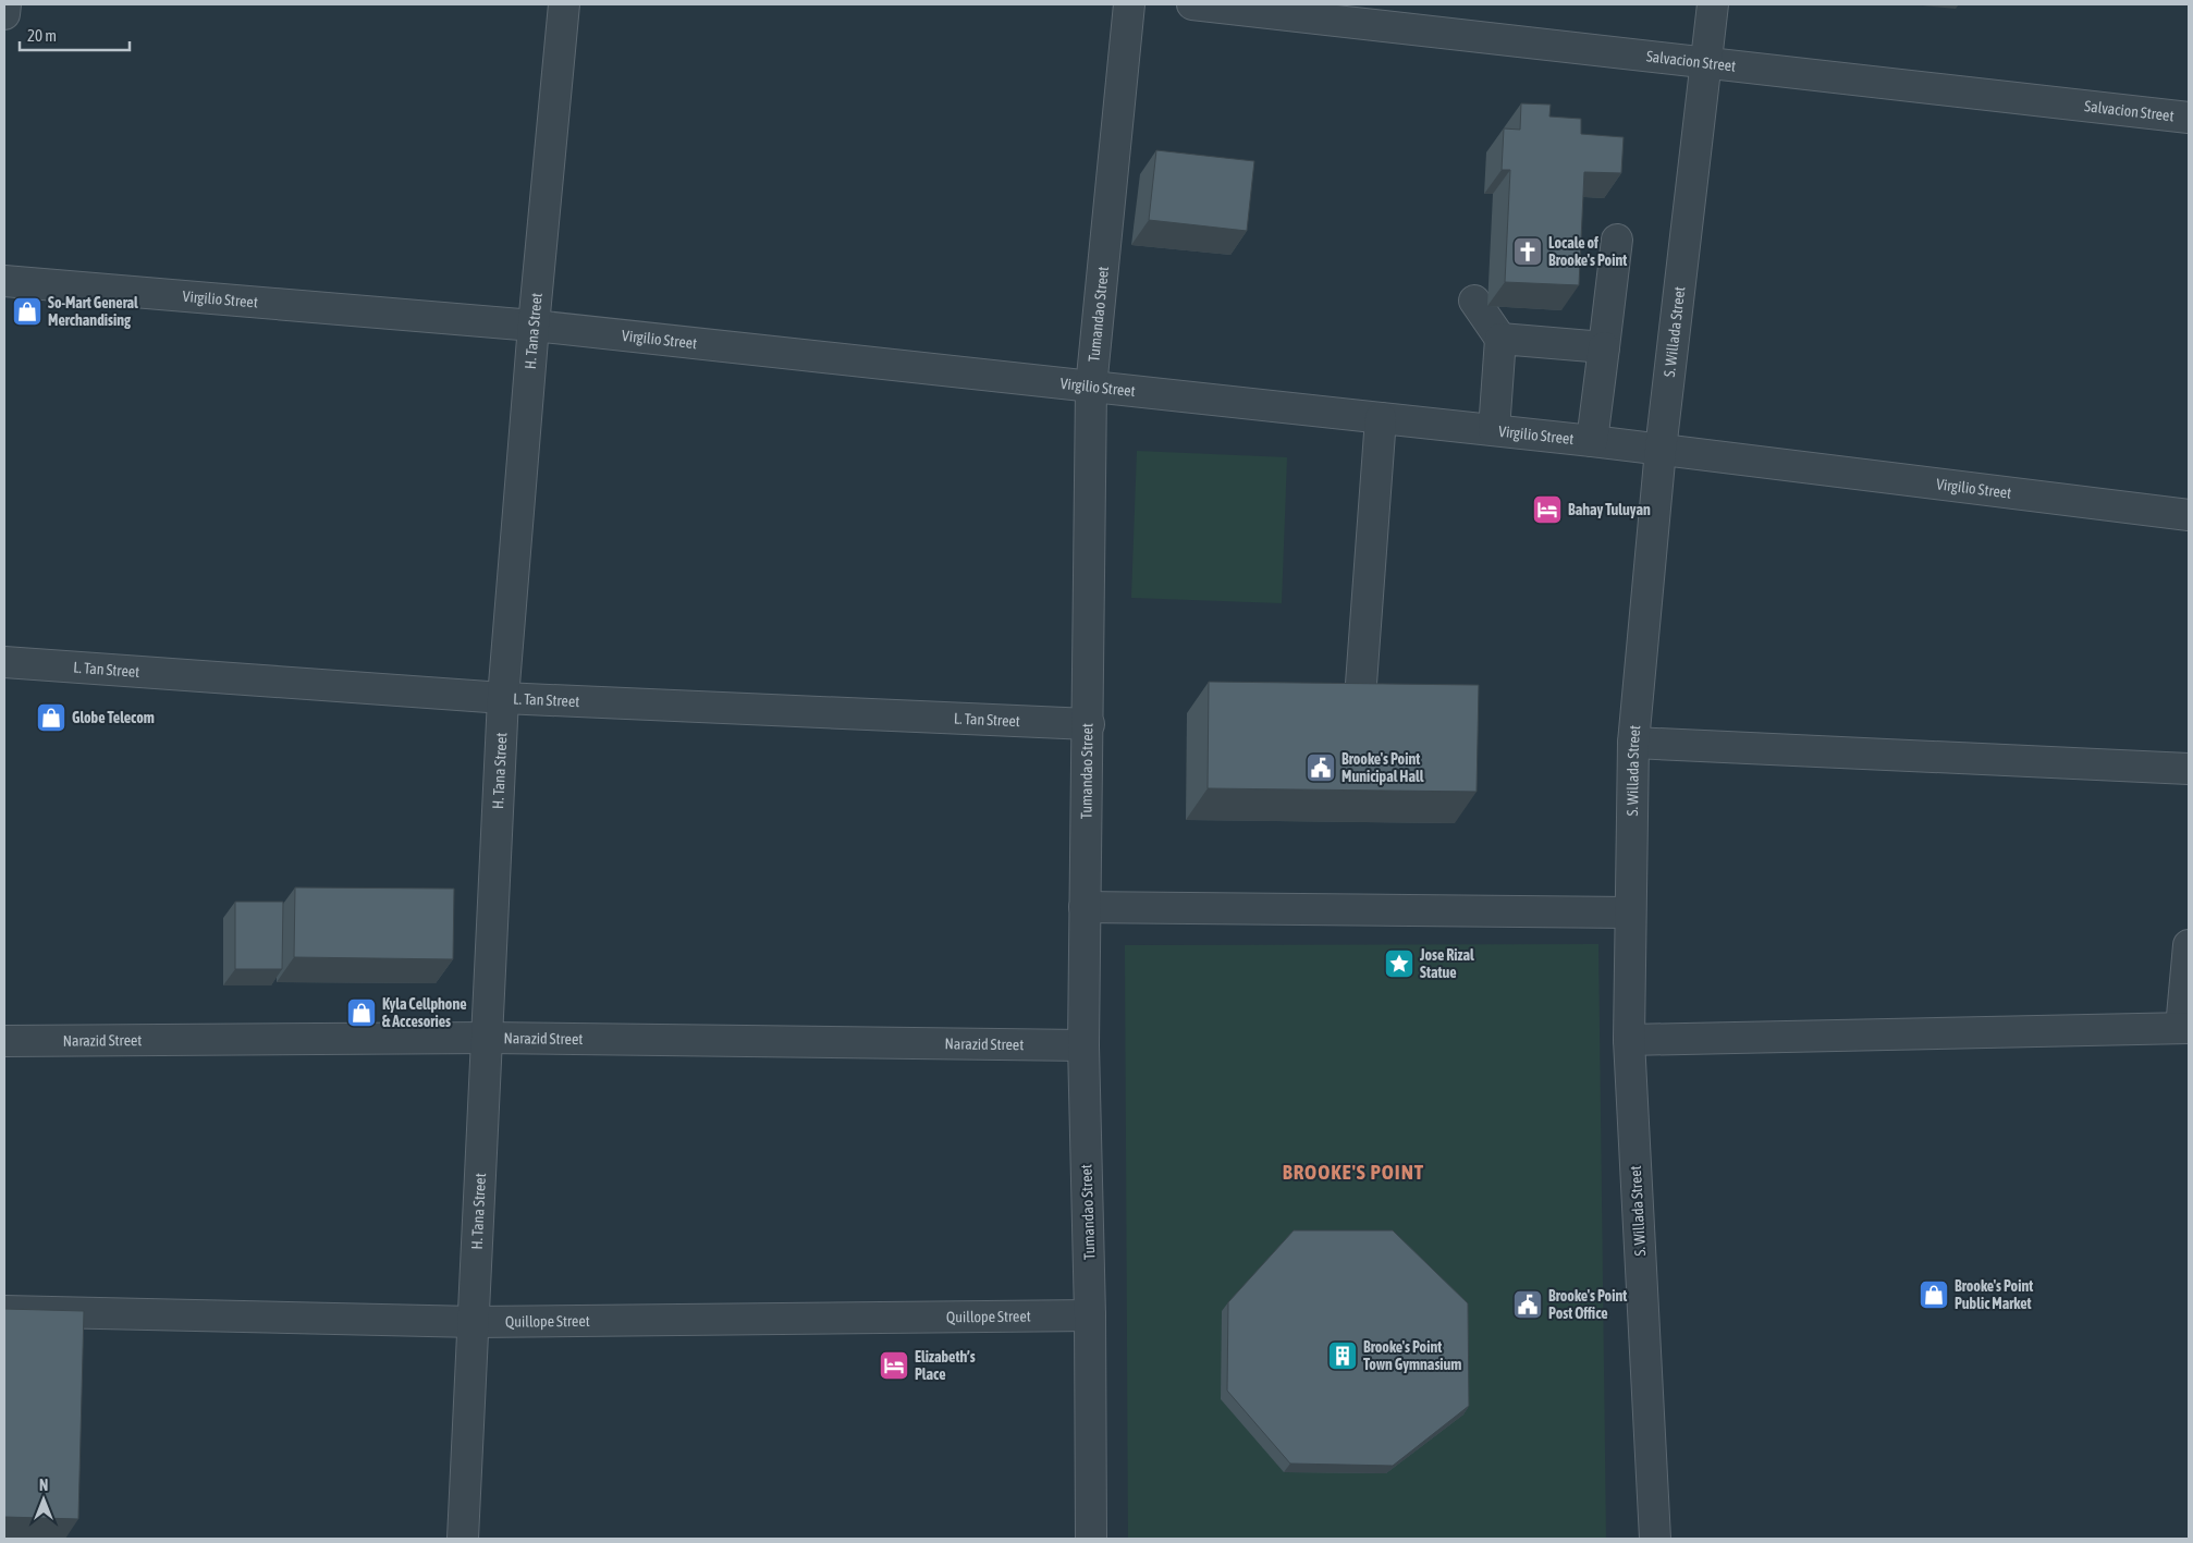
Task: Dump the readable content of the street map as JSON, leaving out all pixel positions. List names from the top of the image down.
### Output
{
  "streets": {
    "street": [
      "Salvacion Street",
      "Virgilio Street",
      "Tumandao Street",
      "H. Tana Street",
      "S. Willada Street",
      "L. Tan Street",
      "Narazid Street",
      "Quillope Street"
    ]
  },
  "crossings": [
    ["Salvacion Street", "S. Willada Street"],
    ["Virgilio Street", "Tumandao Street"],
    ["Virgilio Street", "H. Tana Street"],
    ["Virgilio Street", "S. Willada Street"],
    ["Tumandao Street", "L. Tan Street"],
    ["Tumandao Street", "Narazid Street"],
    ["Tumandao Street", "Quillope Street"],
    ["H. Tana Street", "L. Tan Street"],
    ["H. Tana Street", "Narazid Street"],
    ["H. Tana Street", "Quillope Street"]
  ],
  "districts": ["BROOKE'S POINT"],
  "places": {
    "church": ["Locale of Brooke's Point"],
    "shop": [
      "So-Mart General Merchandising",
      "Globe Telecom",
      "Kyla Cellphone & Accesories",
      "Brooke's Point Public Market"
    ],
    "hotel": ["Bahay Tuluyan", "Elizabeth’s Place"],
    "public building": ["Brooke's Point Municipal Hall", "Brooke's Point Post Office"],
    "place": ["Jose Rizal Statue"],
    "building": ["Brooke's Point Town Gymnasium"]
  },
  "scale_bar": "20 m",
  "north": "top"
}
